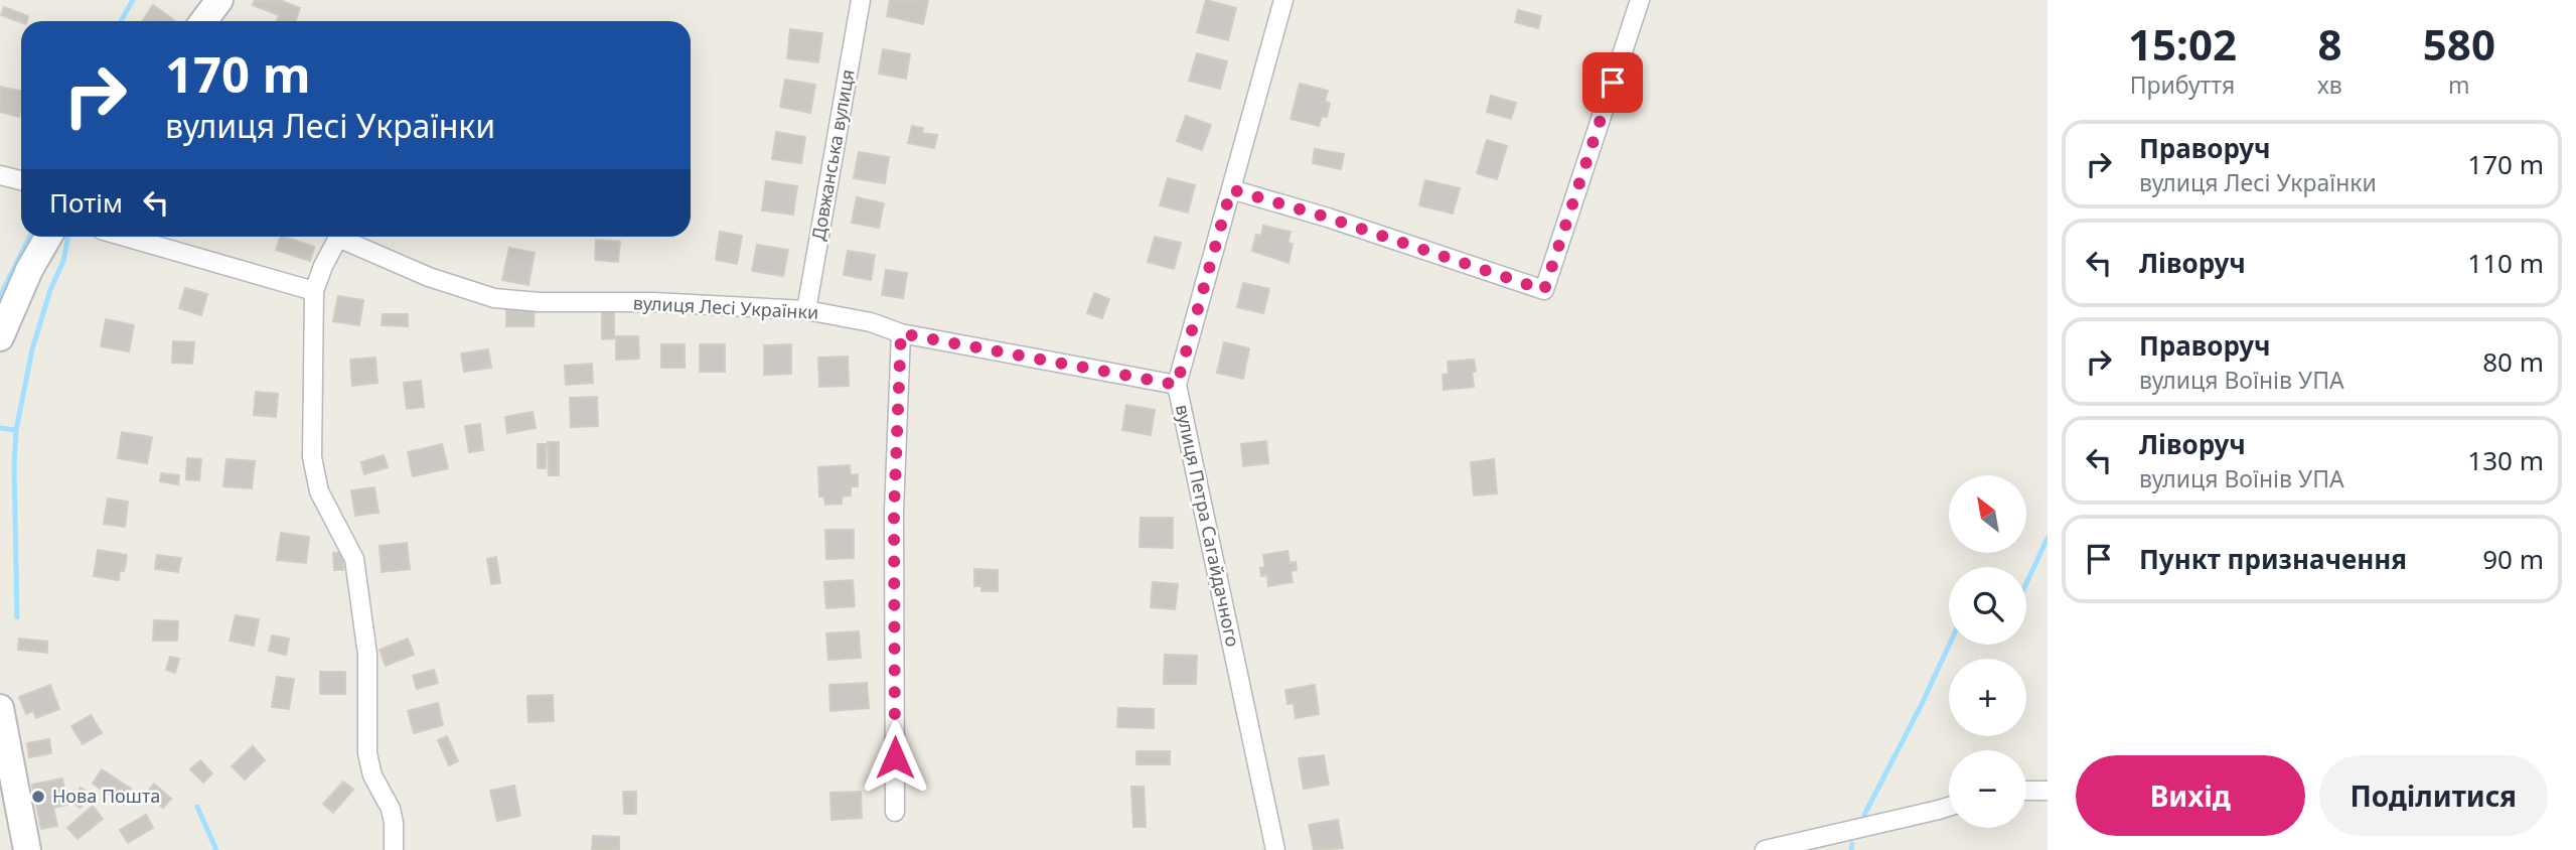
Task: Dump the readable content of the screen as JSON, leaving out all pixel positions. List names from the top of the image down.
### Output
{
  "streets": {
    "street": ["Довжанська вулиця", "вулиця Лесі Українки", "вулиця Петра Сагайдачного"]
  },
  "crossings": [
    ["Довжанська вулиця", "вулиця Лесі Українки"],
    ["вулиця Лесі Українки", "вулиця Петра Сагайдачного"]
  ],
  "places": ["Нова Пошта"],
  "north": "top left",
  "page": {
    "eta": [
      "15:02",
      "Прибуття",
      "8",
      "хв",
      "580",
      "m"
    ],
    "turn": ["170 m", "вулиця Лесі Українки"],
    "list": [
      {
        "name": "Праворуч",
        "note": "вулиця Лесі Українки",
        "value": "170 m"
      },
      {
        "name": "Ліворуч",
        "value": "110 m"
      },
      {
        "name": "Праворуч",
        "note": "вулиця Воїнів УПА",
        "value": "80 m"
      },
      {
        "name": "Ліворуч",
        "note": "вулиця Воїнів УПА",
        "value": "130 m"
      },
      {
        "name": "Пункт призначення",
        "value": "90 m"
      }
    ],
    "then": "Потім",
    "map_buttons": ["+", "−"],
    "buttons": ["Вихід", "Поділитися"]
  }
}
